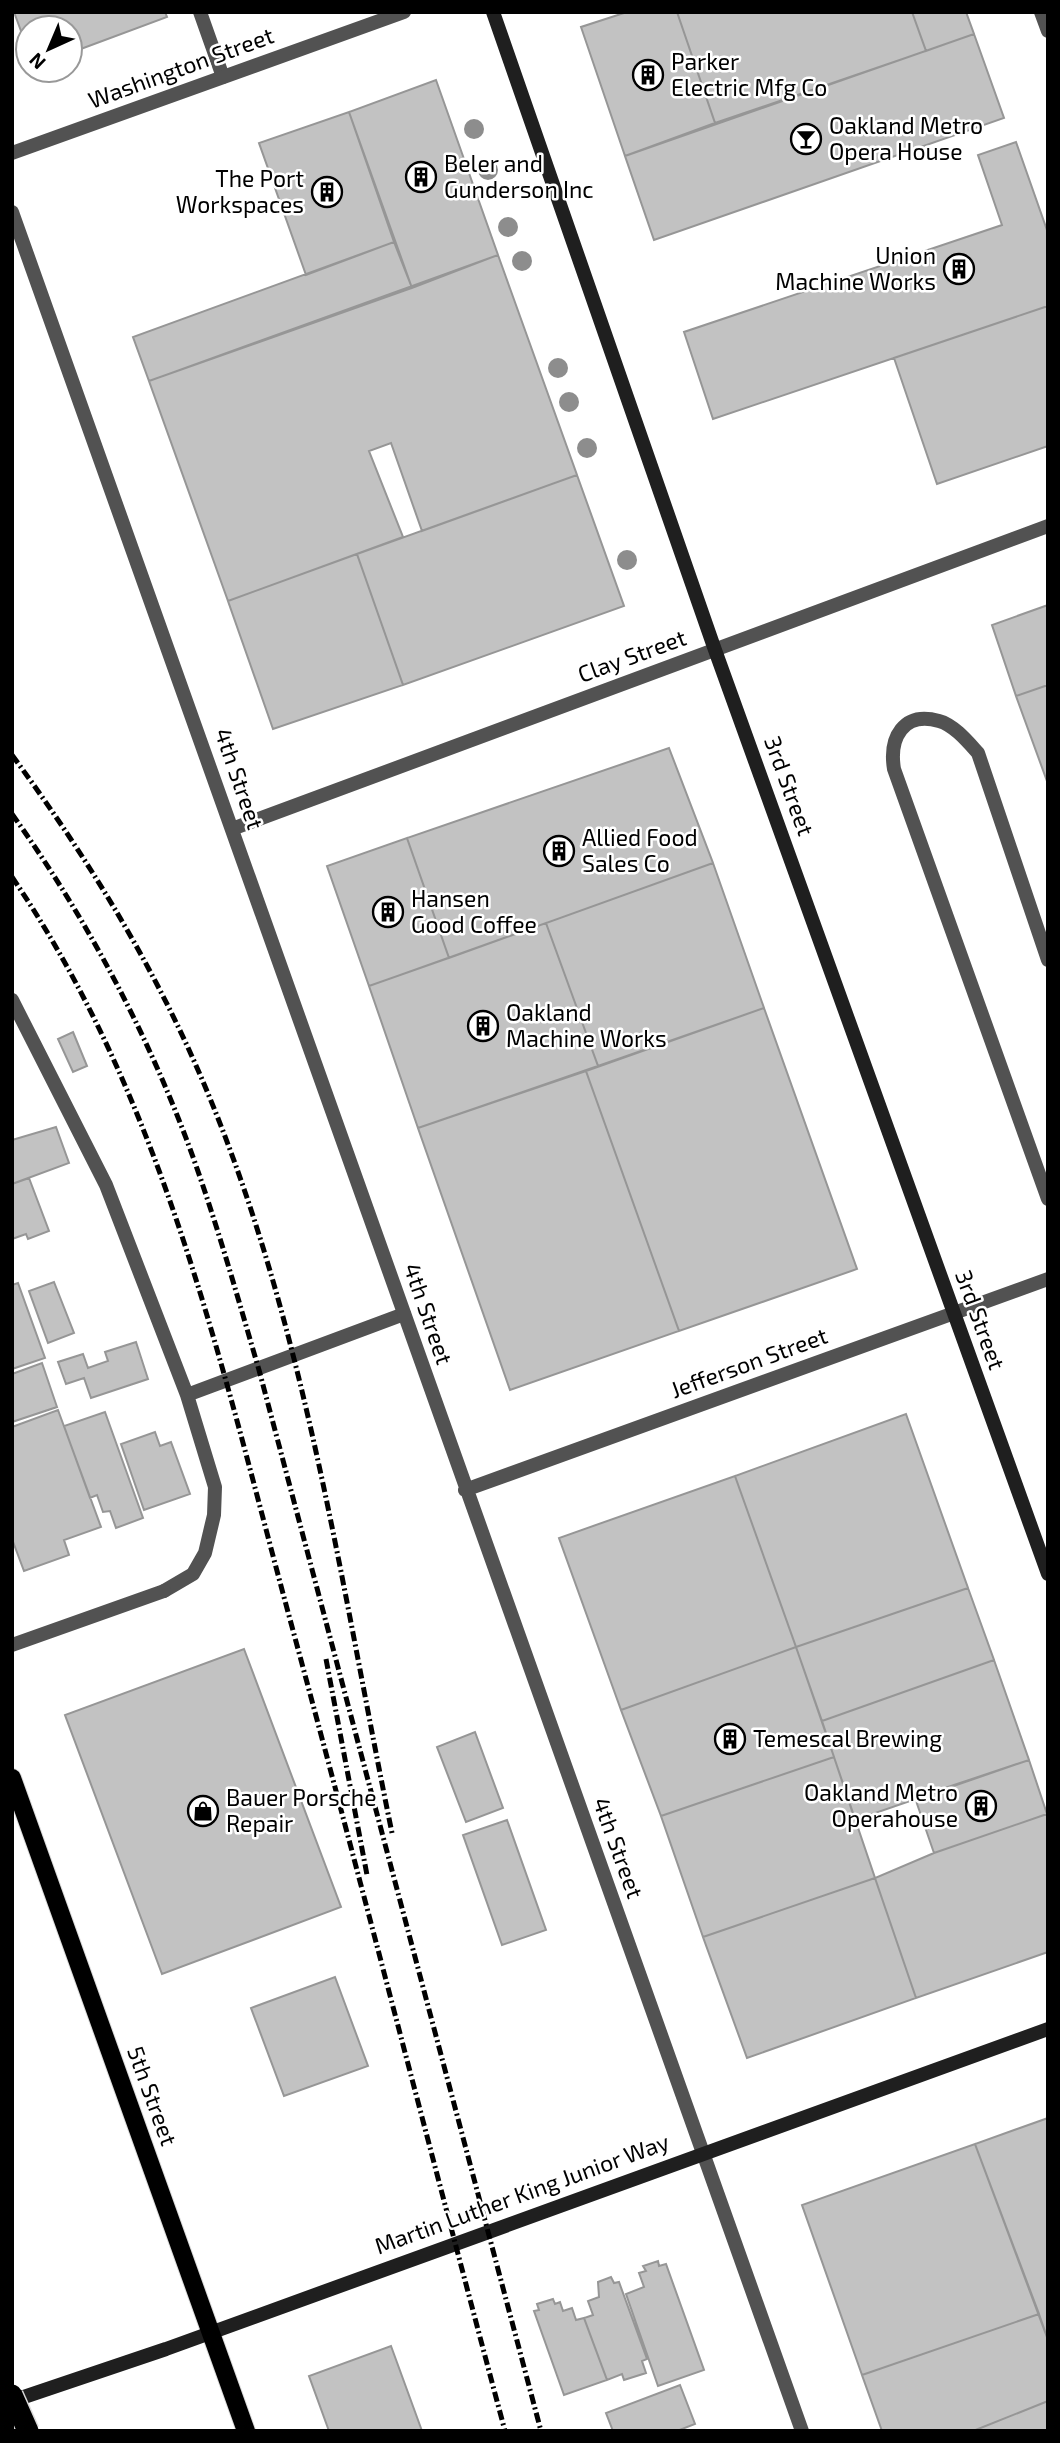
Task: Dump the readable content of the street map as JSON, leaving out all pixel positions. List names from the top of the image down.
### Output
{
  "streets": {
    "main road": ["5th Street"],
    "street": [
      "Washington Street",
      "Clay Street",
      "4th Street",
      "3rd Street",
      "Jefferson Street",
      "Martin Luther King Junior Way"
    ]
  },
  "crossings": [
    ["Clay Street", "4th Street"],
    ["Clay Street", "3rd Street"],
    ["4th Street", "Jefferson Street"],
    ["4th Street", "Martin Luther King Junior Way"],
    ["3rd Street", "Jefferson Street"],
    ["5th Street", "Martin Luther King Junior Way"]
  ],
  "places": {
    "building": [
      "Parker Electric Mfg Co",
      "Beler and Gunderson Inc",
      "The Port Workspaces",
      "Union Machine Works",
      "Allied Food Sales Co",
      "Hansen Good Coffee",
      "Oakland Machine Works",
      "Temescal Brewing",
      "Oakland Metro Operahouse"
    ],
    "bar": ["Oakland Metro Opera House"],
    "shop": ["Bauer Porsche Repair"]
  },
  "north": "bottom left"
}
